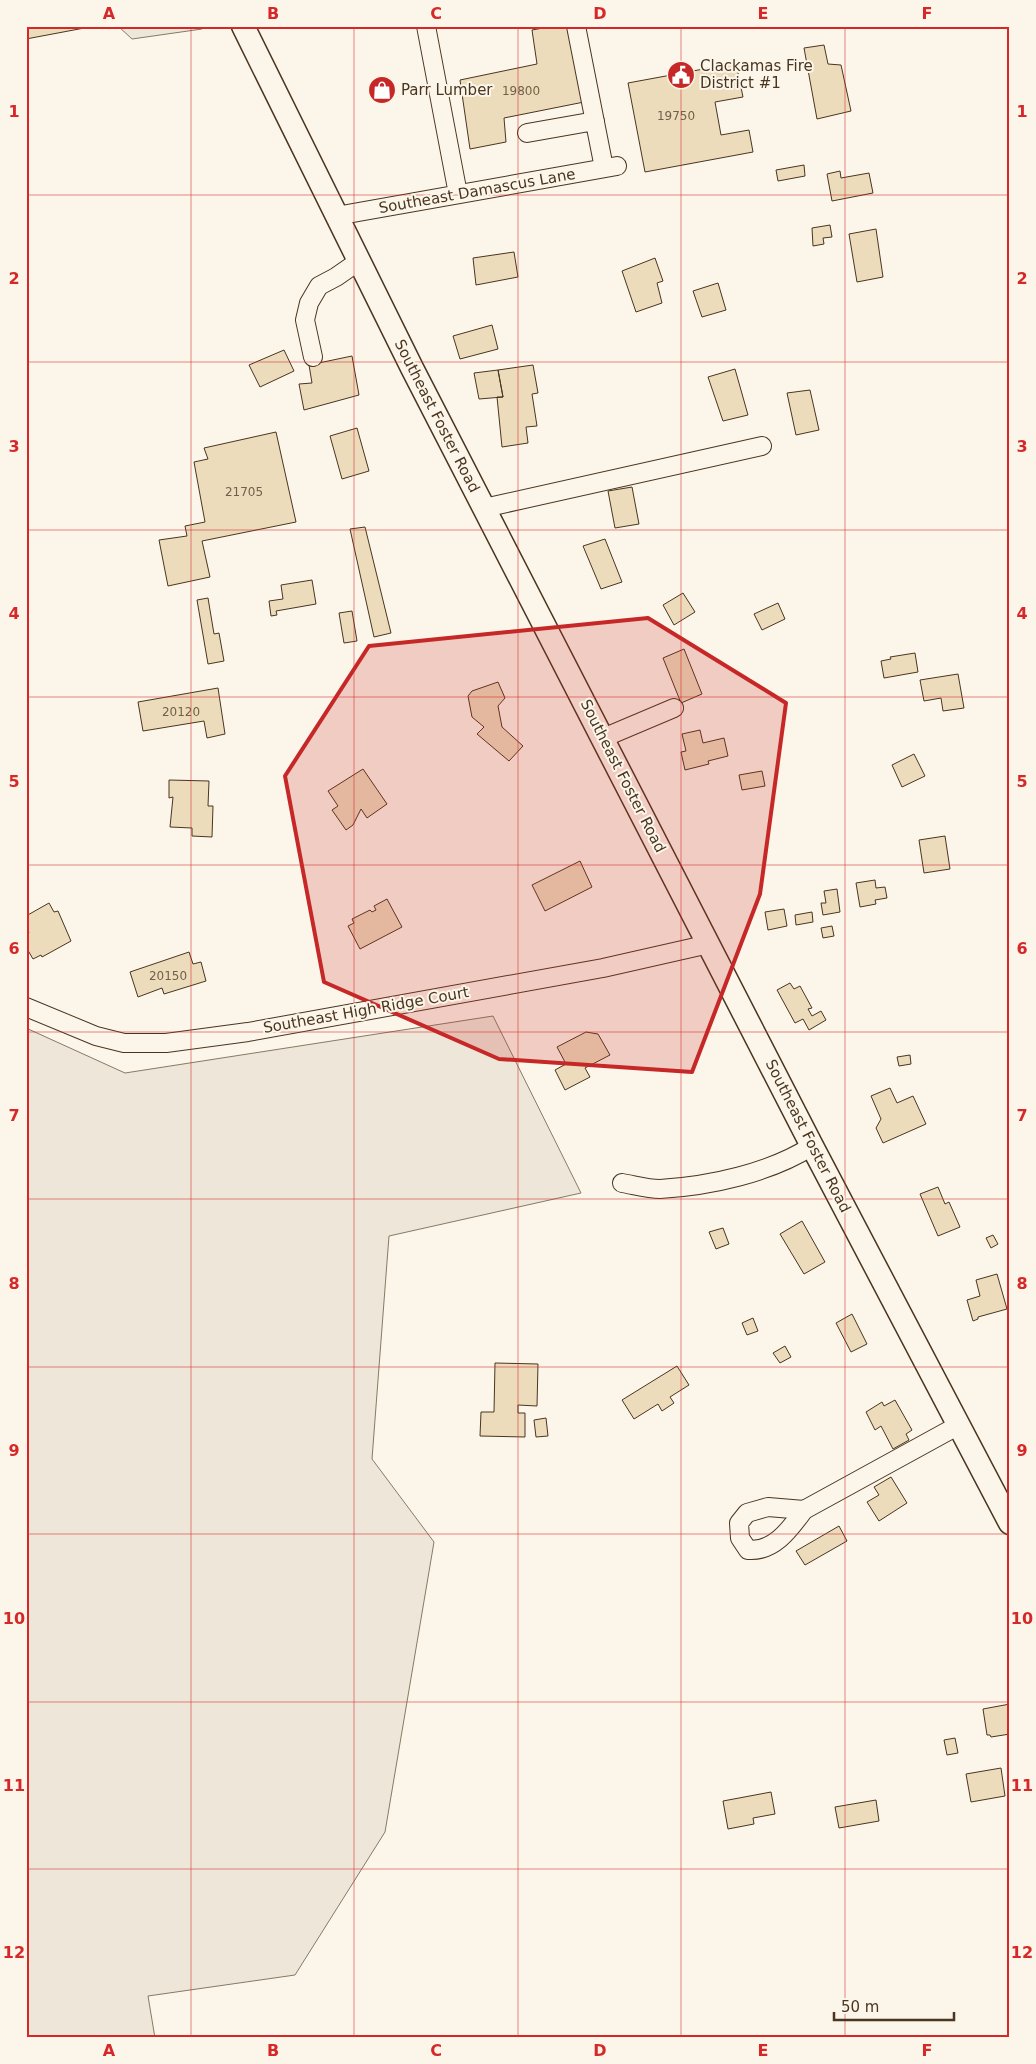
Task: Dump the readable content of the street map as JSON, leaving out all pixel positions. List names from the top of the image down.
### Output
{
  "streets": {
    "main road": ["Southeast Foster Road"],
    "street": ["Southeast Damascus Lane", "Southeast High Ridge Court"]
  },
  "crossings": [
    ["Southeast Damascus Lane", "Southeast Foster Road"],
    ["Southeast Foster Road", "Southeast High Ridge Court"]
  ],
  "places": {
    "public building": ["Clackamas Fire District #1"],
    "shop": ["Parr Lumber"]
  },
  "house_numbers": [
    "19800",
    "19750",
    "21705",
    "20120",
    "20150"
  ],
  "scale_bar": "50 m",
  "grid": {
    "columns": [
      "A",
      "B",
      "C",
      "D",
      "E",
      "F"
    ],
    "rows": [
      "1",
      "2",
      "3",
      "4",
      "5",
      "6",
      "7",
      "8",
      "9",
      "10",
      "11",
      "12"
    ]
  }
}
